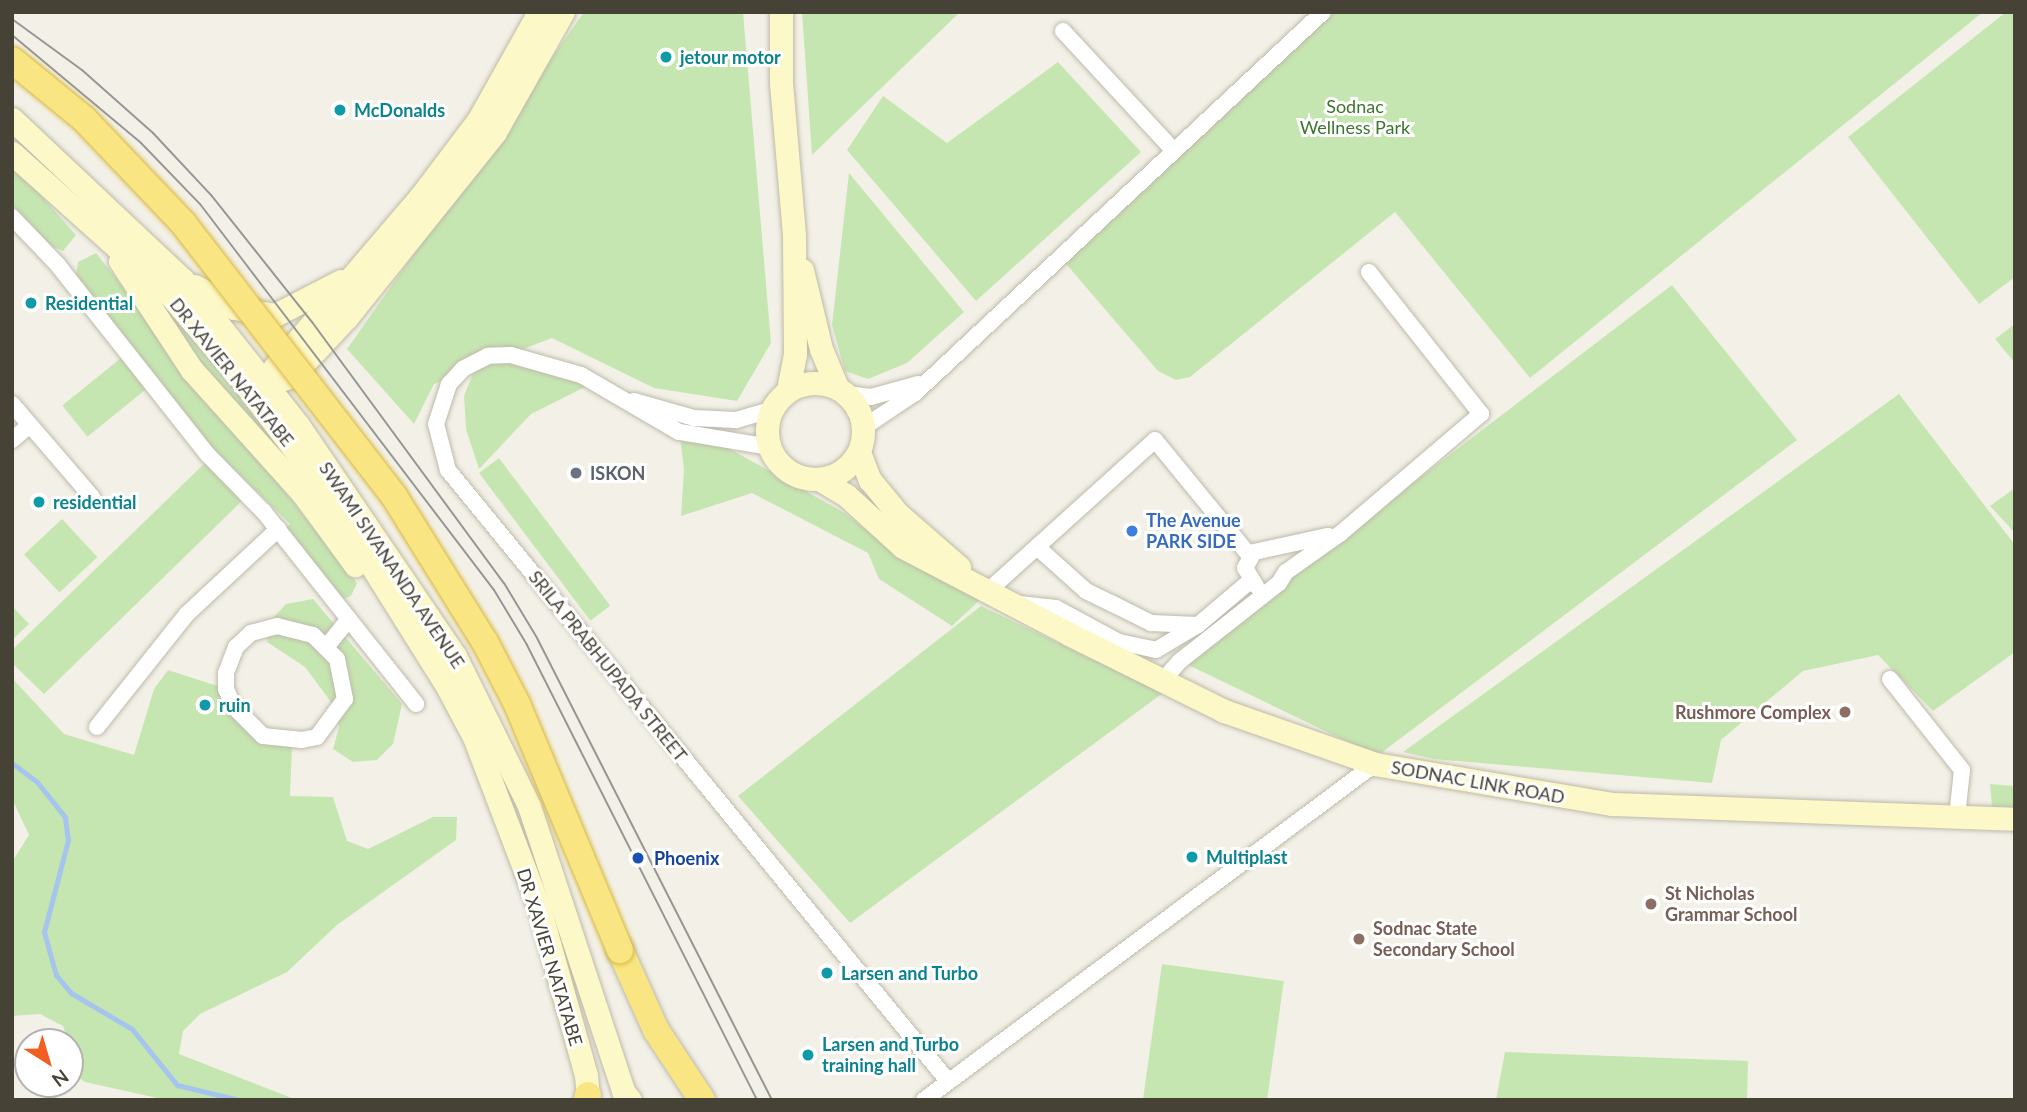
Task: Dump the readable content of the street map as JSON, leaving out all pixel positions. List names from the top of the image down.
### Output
{
  "streets": {
    "main road": ["DR XAVIER NATATABE", "SWAMI SIVANANDA AVENUE", "SODNAC LINK ROAD"],
    "street": ["SRILA PRABHUPADA STREET"]
  },
  "parks": ["Sodnac Wellness Park"],
  "places": [
    "jetour motor",
    "McDonalds",
    "Residential",
    "ISKON",
    "residential",
    "The Avenue PARK SIDE",
    "ruin",
    "Rushmore Complex",
    "Multiplast",
    "Phoenix",
    "St Nicholas Grammar School",
    "Sodnac State Secondary School",
    "Larsen and Turbo",
    "Larsen and Turbo training hall"
  ],
  "north": "bottom right"
}
